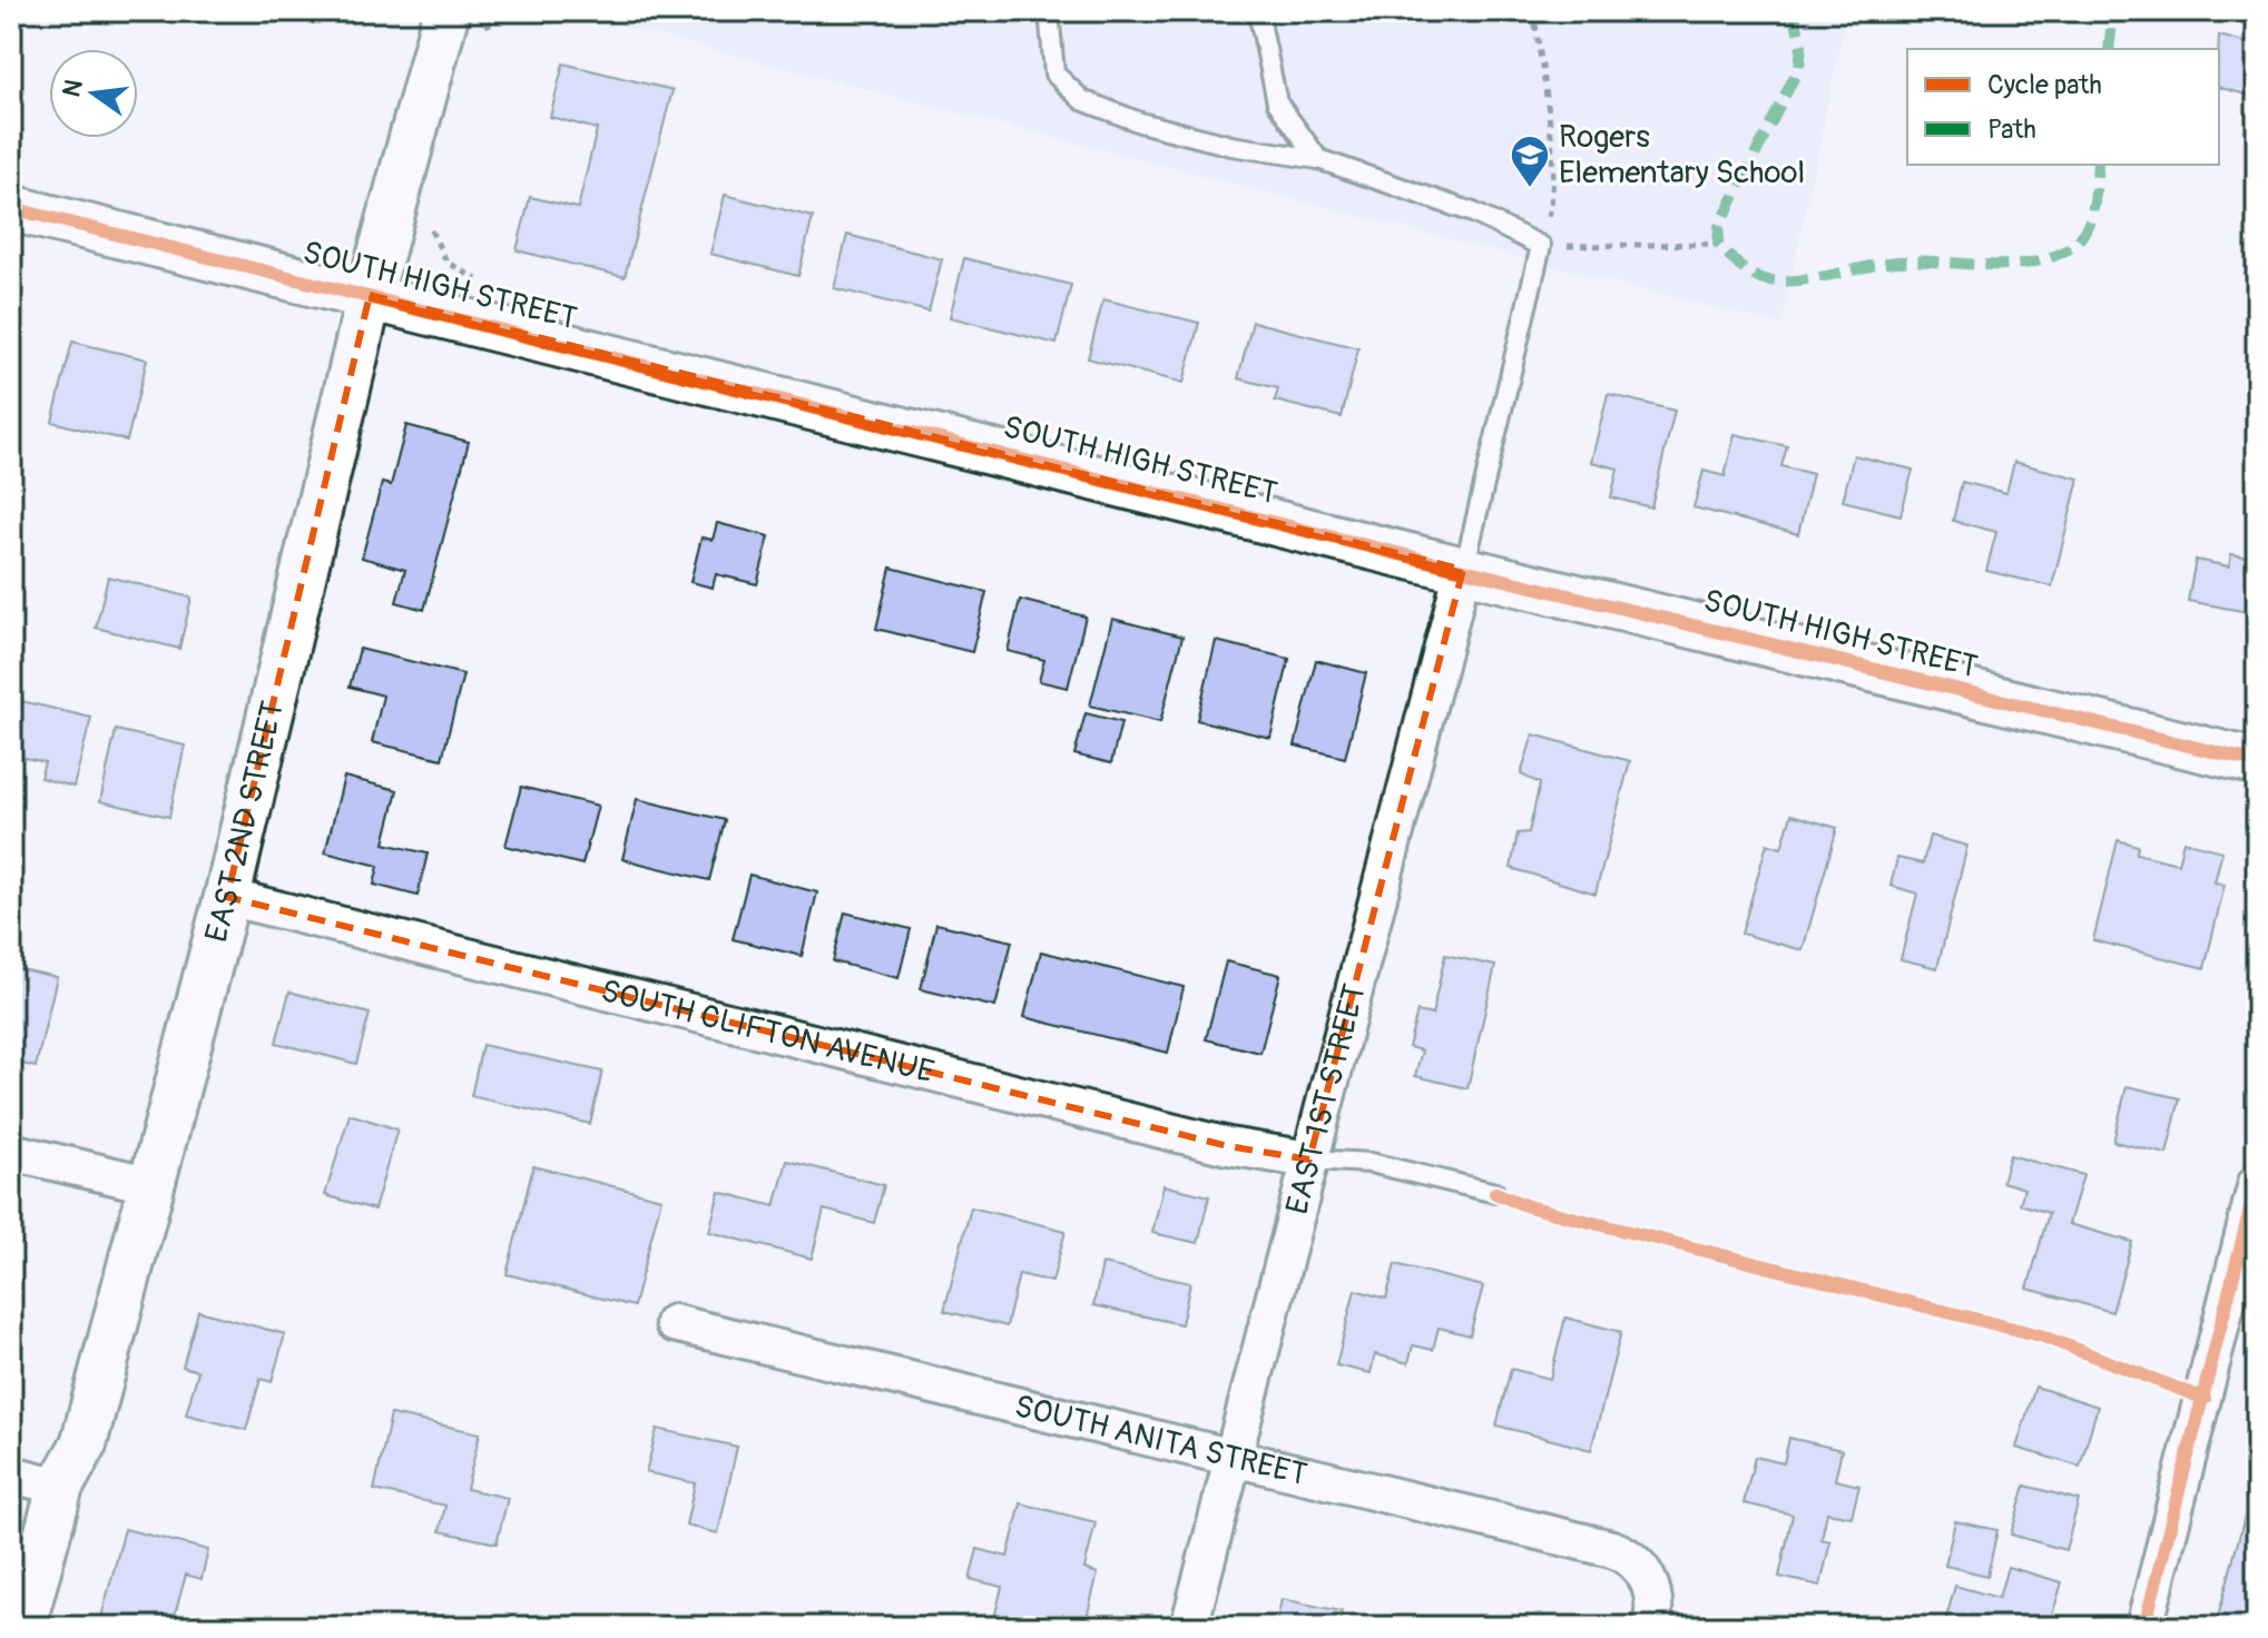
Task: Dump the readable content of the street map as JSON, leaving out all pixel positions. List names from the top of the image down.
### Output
{
  "streets": {
    "street": [
      "SOUTH HIGH STREET",
      "EAST 2ND STREET",
      "SOUTH CLIFTON AVENUE",
      "EAST 1ST STREET",
      "SOUTH ANITA STREET"
    ]
  },
  "crossings": [
    ["SOUTH HIGH STREET", "EAST 2ND STREET"],
    ["SOUTH HIGH STREET", "EAST 1ST STREET"],
    ["EAST 2ND STREET", "SOUTH CLIFTON AVENUE"],
    ["SOUTH CLIFTON AVENUE", "EAST 1ST STREET"],
    ["EAST 1ST STREET", "SOUTH ANITA STREET"]
  ],
  "places": {
    "school or university": ["Rogers Elementary School"]
  },
  "legend": ["Cycle path", "Path"],
  "north": "left"
}
